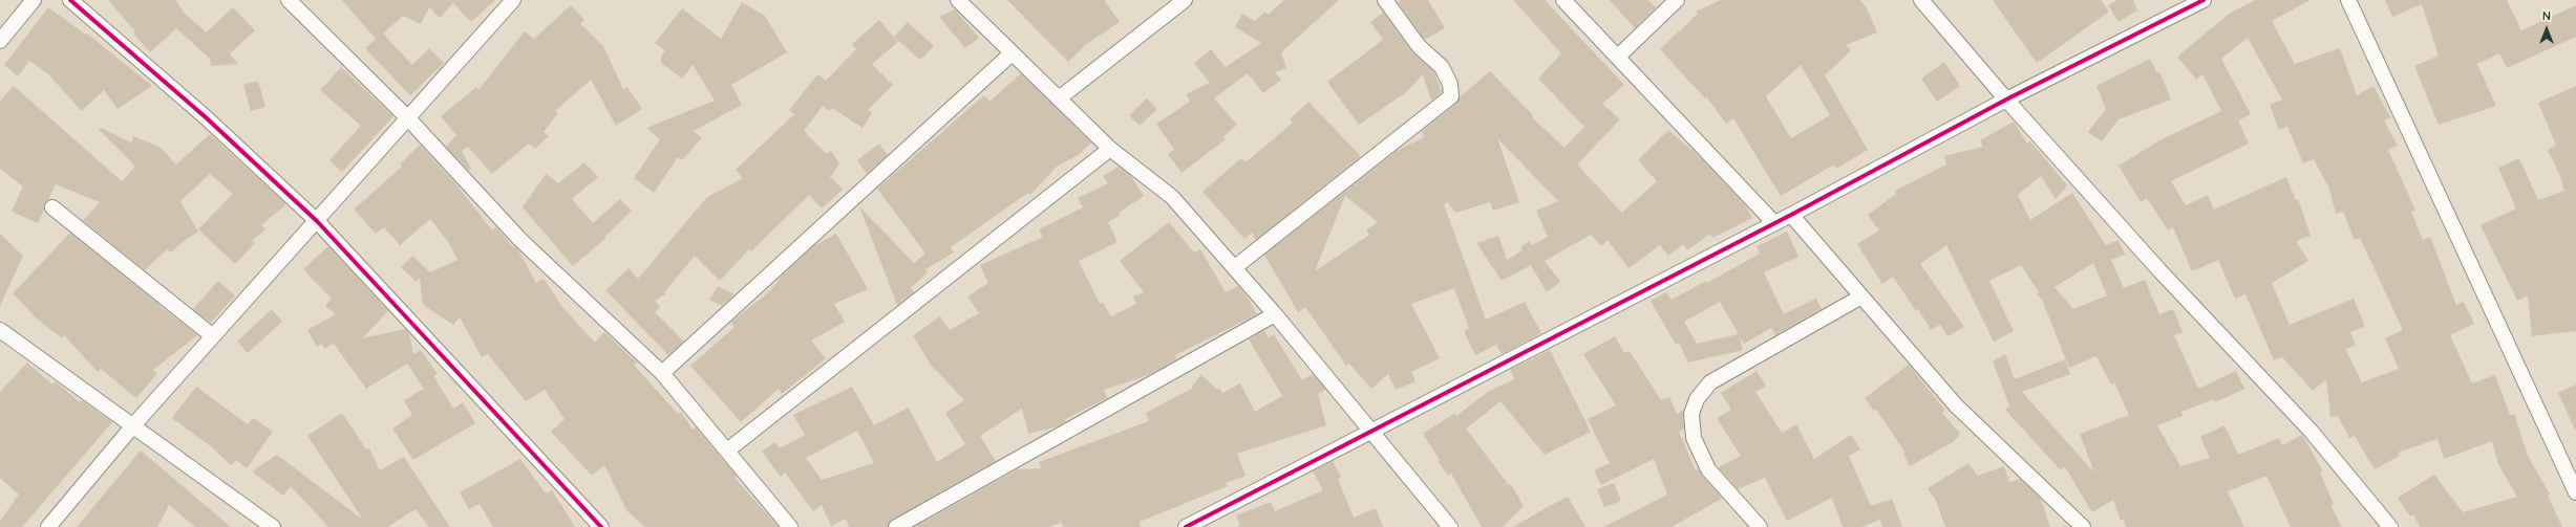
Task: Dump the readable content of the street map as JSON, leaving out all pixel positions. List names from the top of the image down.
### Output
{
  "north": "top"
}
